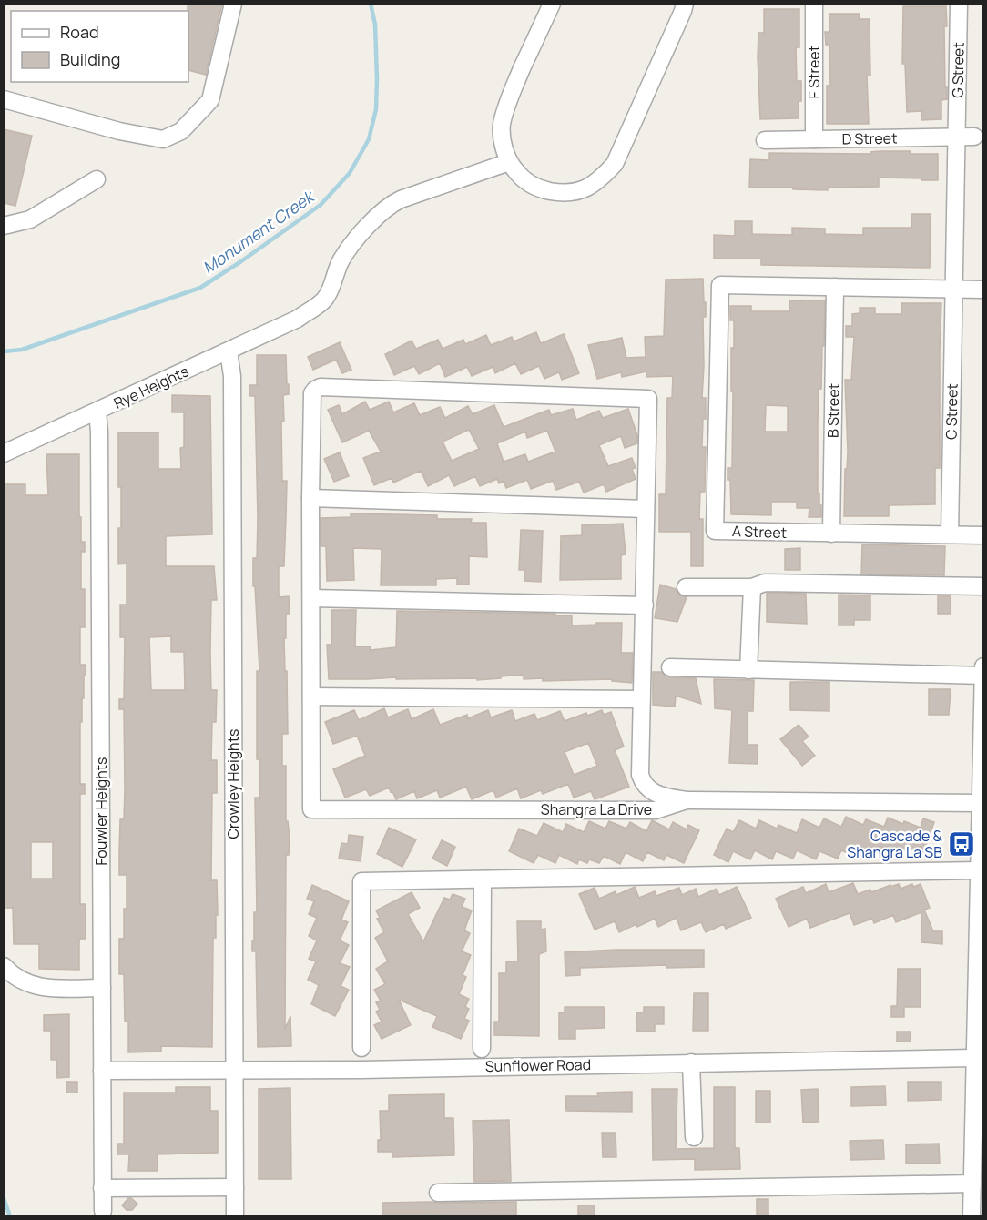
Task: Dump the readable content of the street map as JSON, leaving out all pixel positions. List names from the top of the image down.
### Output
{
  "streets": {
    "street": [
      "G Street",
      "F Street",
      "D Street",
      "Rye Heights",
      "B Street",
      "C Street",
      "A Street",
      "Crowley Heights",
      "Shangra La Drive",
      "Fouwler Heights",
      "Sunflower Road"
    ]
  },
  "crossings": [
    ["G Street", "D Street"],
    ["G Street", "C Street"],
    ["F Street", "D Street"],
    ["Rye Heights", "Crowley Heights"],
    ["Rye Heights", "Fouwler Heights"],
    ["B Street", "A Street"],
    ["C Street", "A Street"],
    ["Crowley Heights", "Sunflower Road"],
    ["Fouwler Heights", "Sunflower Road"]
  ],
  "water": ["Monument Creek"],
  "places": {
    "bus stop": ["Cascade & Shangra La SB"]
  },
  "legend": ["Road", "Building"]
}
